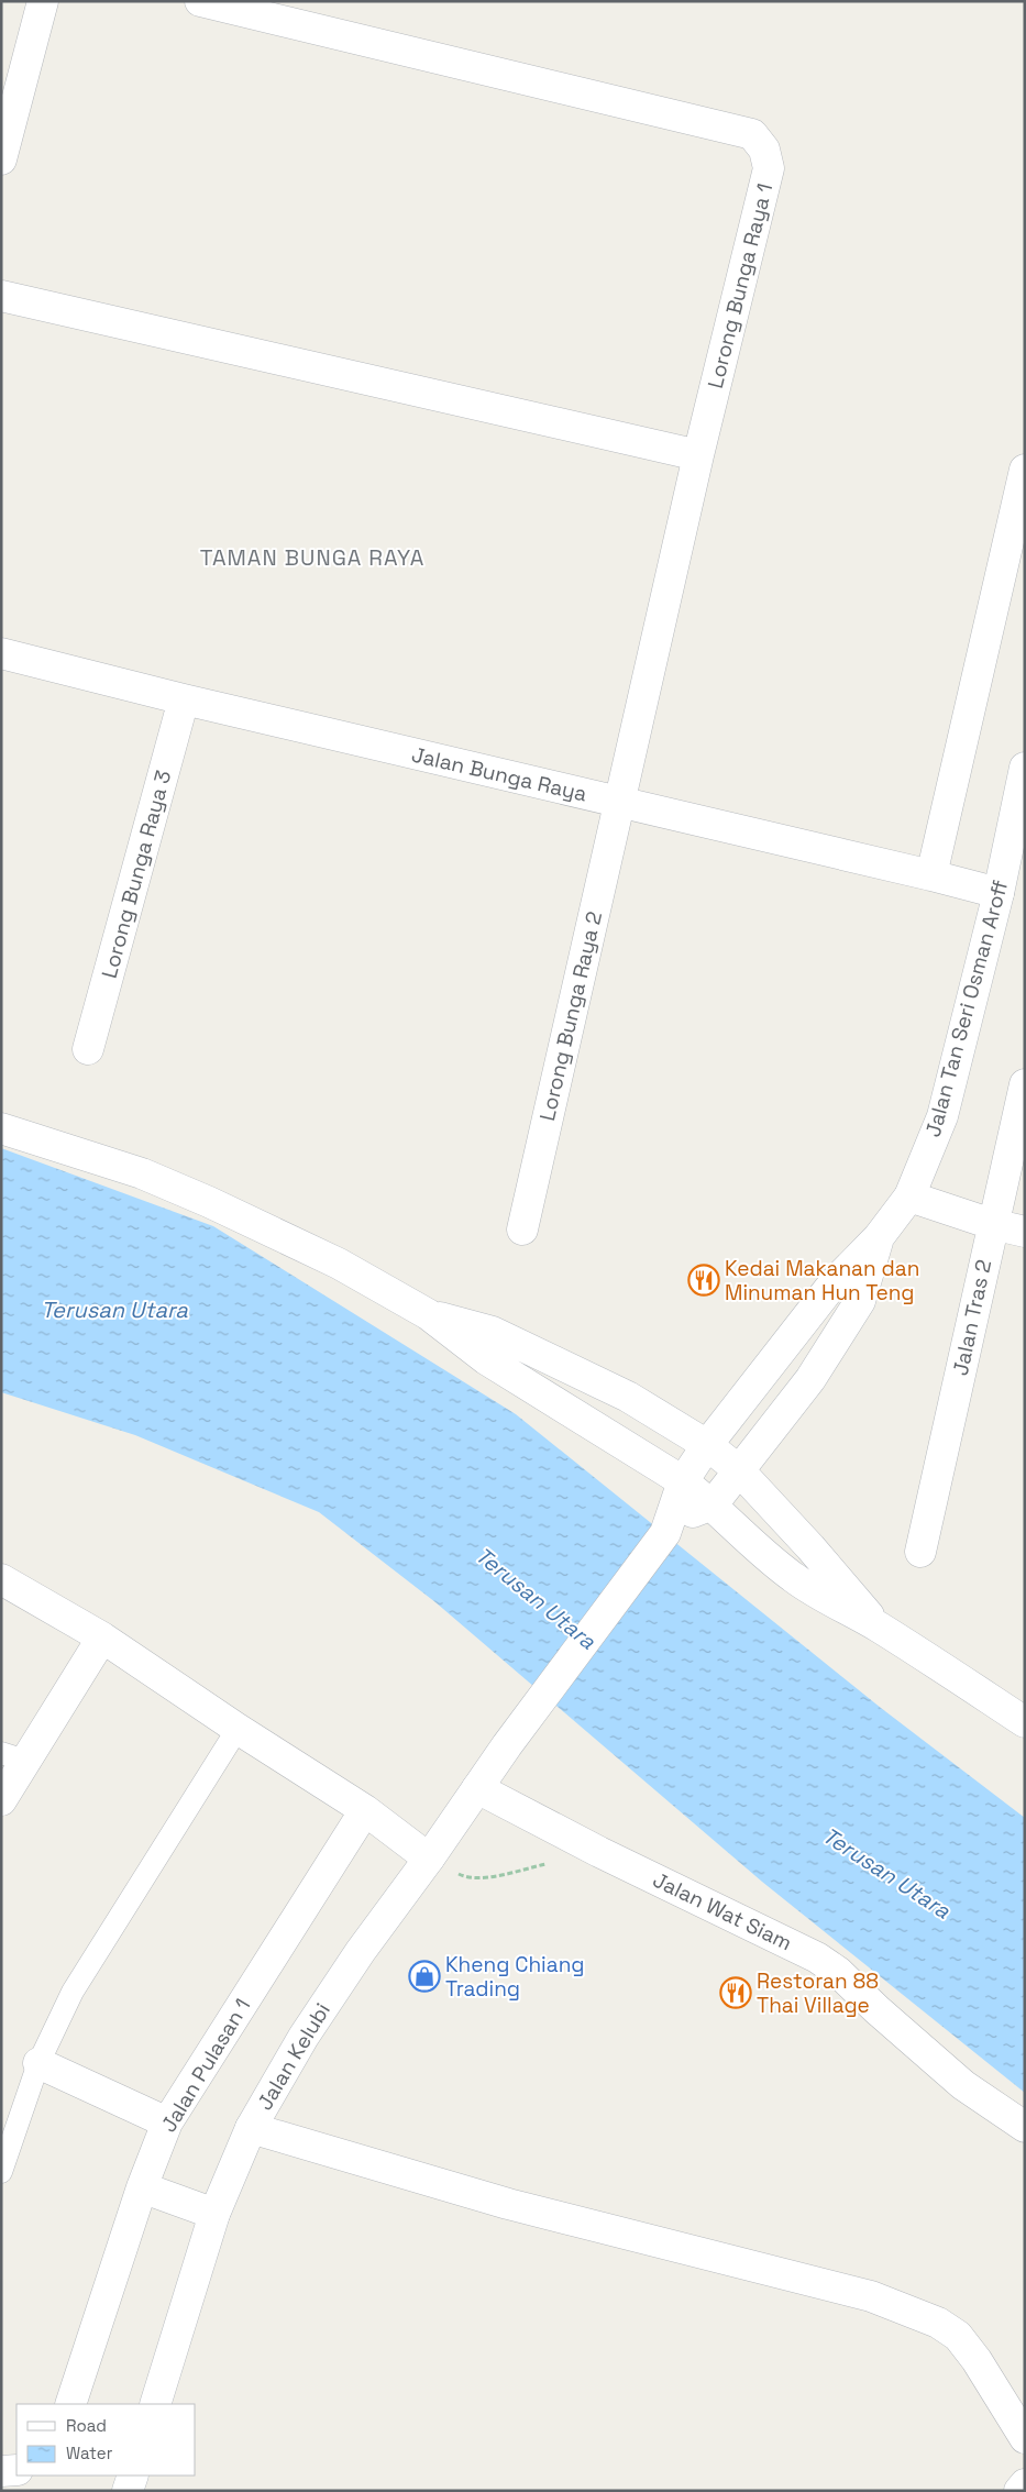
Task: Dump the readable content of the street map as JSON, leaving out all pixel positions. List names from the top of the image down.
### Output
{
  "streets": {
    "street": [
      "Lorong Bunga Raya 1",
      "Jalan Bunga Raya",
      "Lorong Bunga Raya 3",
      "Jalan Tan Seri Osman Aroff",
      "Lorong Bunga Raya 2",
      "Jalan Tras 2",
      "Jalan Wat Siam",
      "Jalan Kelubi",
      "Jalan Pulasan 1"
    ]
  },
  "crossings": [
    ["Lorong Bunga Raya 1", "Jalan Bunga Raya"],
    ["Lorong Bunga Raya 1", "Lorong Bunga Raya 2"],
    ["Jalan Bunga Raya", "Lorong Bunga Raya 3"],
    ["Jalan Bunga Raya", "Jalan Tan Seri Osman Aroff"],
    ["Jalan Bunga Raya", "Lorong Bunga Raya 2"],
    ["Jalan Tan Seri Osman Aroff", "Jalan Kelubi"],
    ["Jalan Wat Siam", "Jalan Kelubi"]
  ],
  "districts": ["TAMAN BUNGA RAYA"],
  "water": ["Terusan Utara"],
  "places": {
    "restaurant": ["Kedai Makanan dan Minuman Hun Teng", "Restoran 88 Thai Village"],
    "shop": ["Kheng Chiang Trading"]
  },
  "legend": ["Road", "Water"]
}
